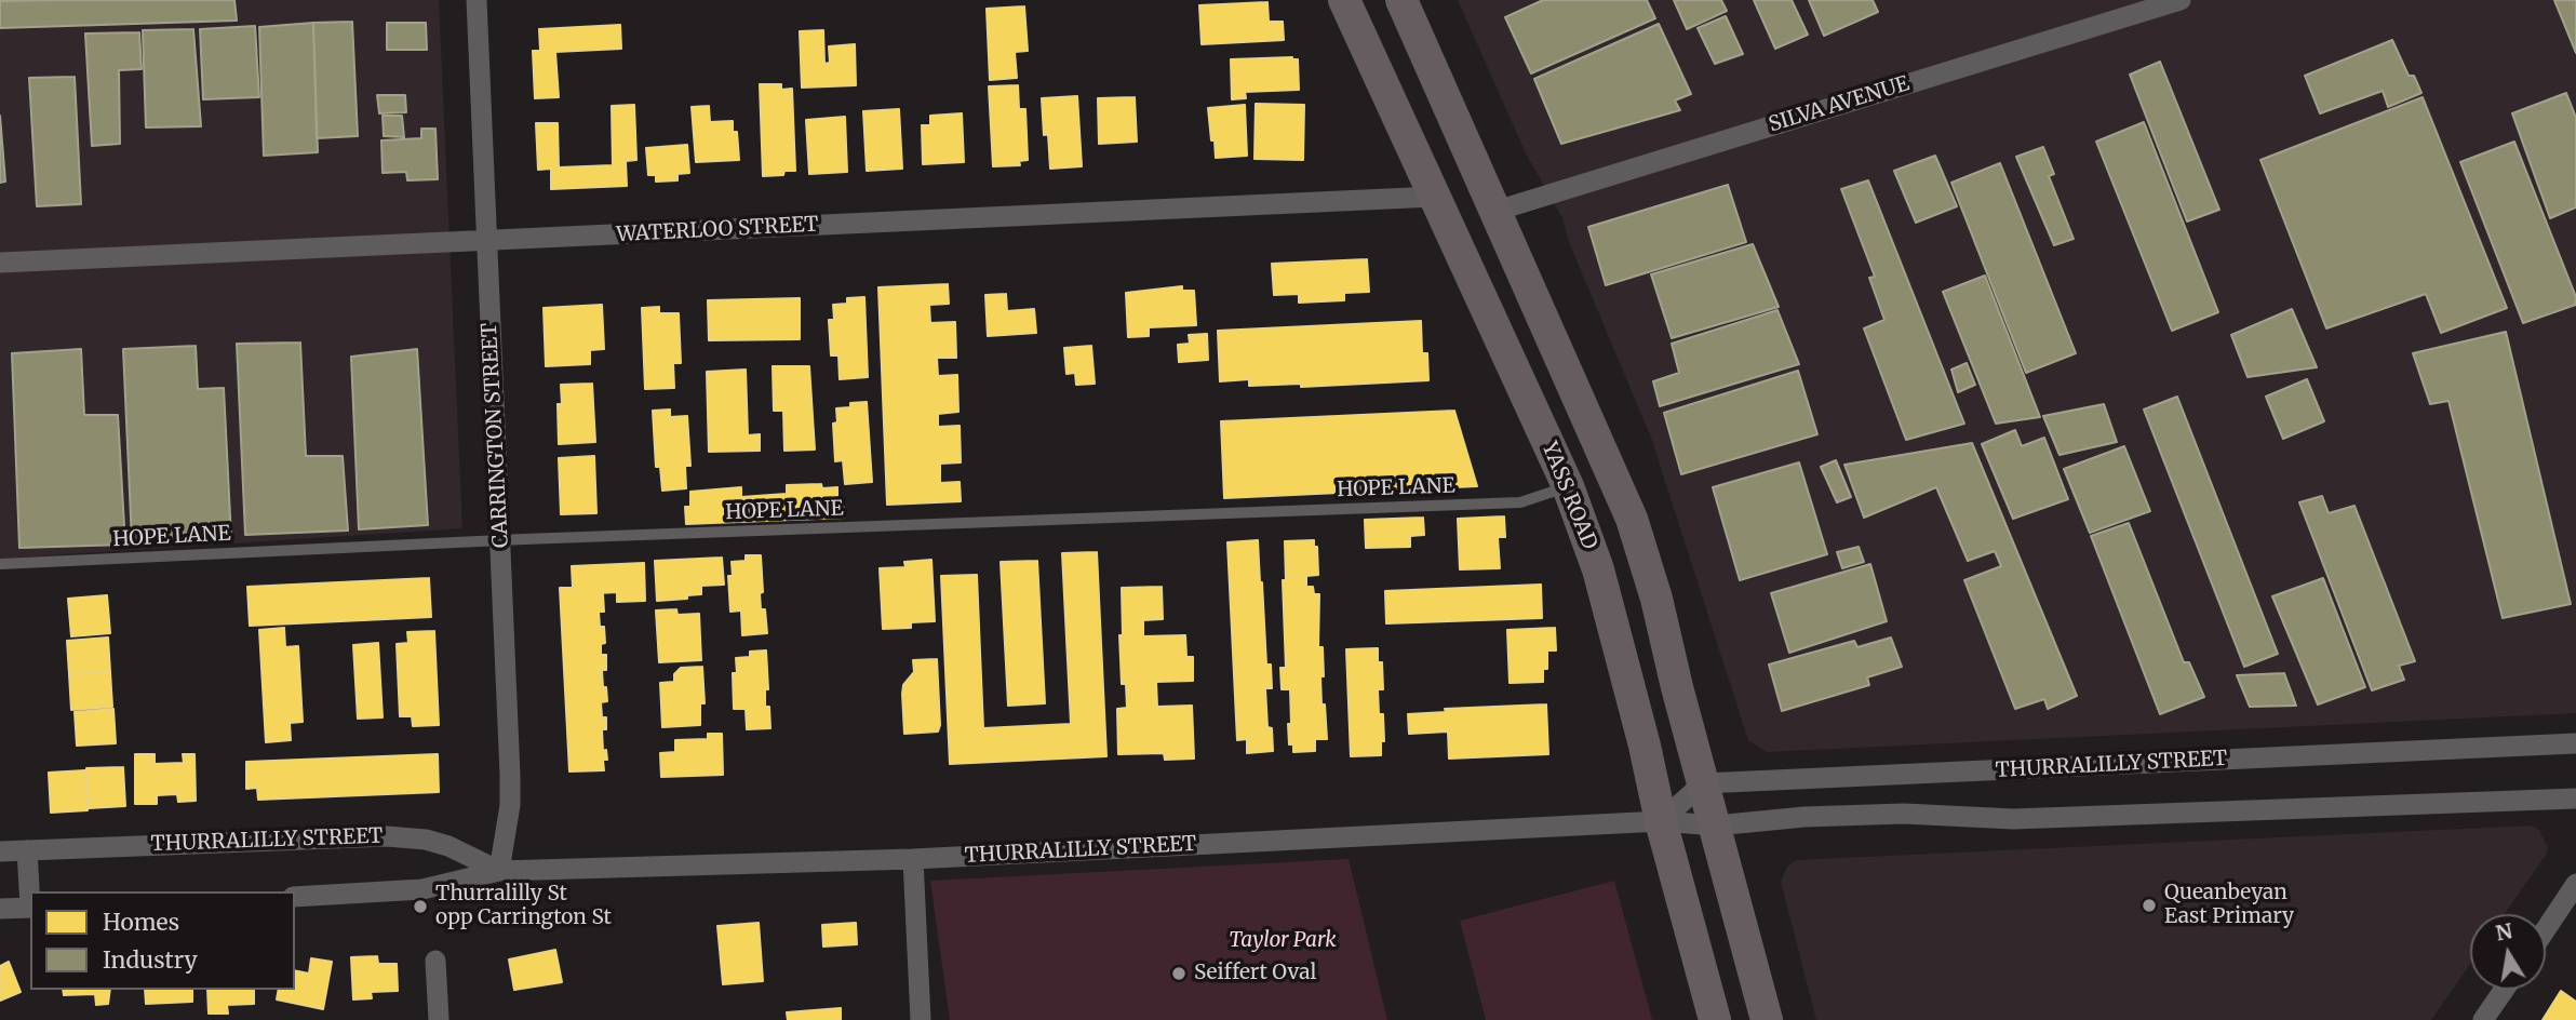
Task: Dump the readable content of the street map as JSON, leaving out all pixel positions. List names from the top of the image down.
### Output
{
  "streets": {
    "main road": ["YASS ROAD"],
    "street": [
      "SILVA AVENUE",
      "WATERLOO STREET",
      "CARRINGTON STREET",
      "THURRALILLY STREET"
    ],
    "lane": ["HOPE LANE"]
  },
  "crossings": [
    ["WATERLOO STREET", "CARRINGTON STREET"],
    ["WATERLOO STREET", "YASS ROAD"],
    ["CARRINGTON STREET", "HOPE LANE"],
    ["CARRINGTON STREET", "THURRALILLY STREET"],
    ["HOPE LANE", "YASS ROAD"],
    ["YASS ROAD", "THURRALILLY STREET"]
  ],
  "parks": ["Taylor Park"],
  "places": ["Queanbeyan East Primary", "Thurralilly St opp Carrington St", "Seiffert Oval"],
  "legend": ["Homes", "Industry"],
  "north": "top"
}
